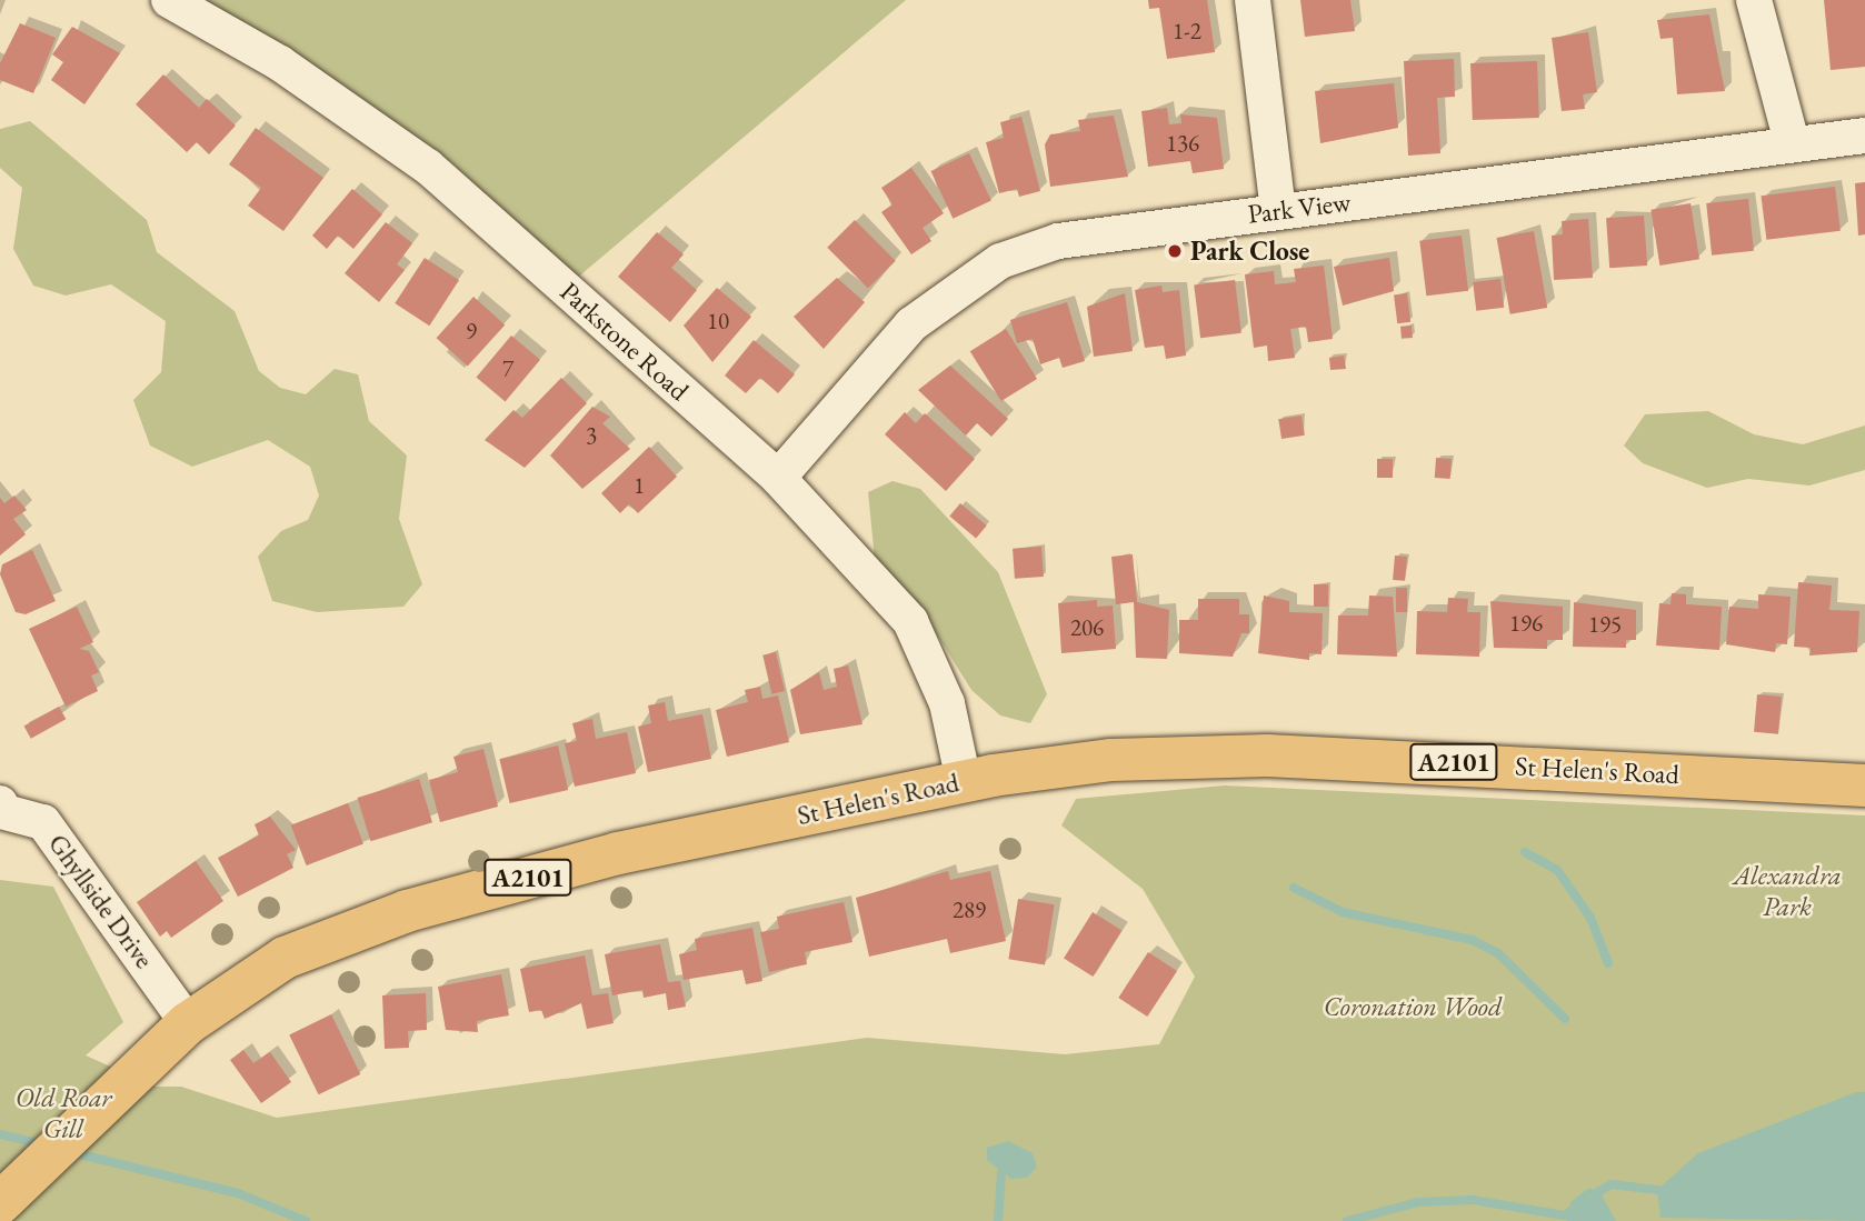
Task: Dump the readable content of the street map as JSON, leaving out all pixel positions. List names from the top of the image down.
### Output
{
  "streets": {
    "main road": ["A2101", "St Helen's Road"],
    "street": ["Park View", "Parkstone Road", "Ghyllside Drive"]
  },
  "crossings": [
    ["Park View", "Parkstone Road"],
    ["Parkstone Road", "St Helen's Road"],
    ["St Helen's Road", "Ghyllside Drive"]
  ],
  "parks": ["Alexandra Park", "Coronation Wood", "Old Roar Gill"],
  "places": ["Park Close"],
  "house_numbers": [
    "1-2",
    "136",
    "10",
    "9",
    "7",
    "3",
    "1",
    "196",
    "195",
    "206",
    "289"
  ]
}
